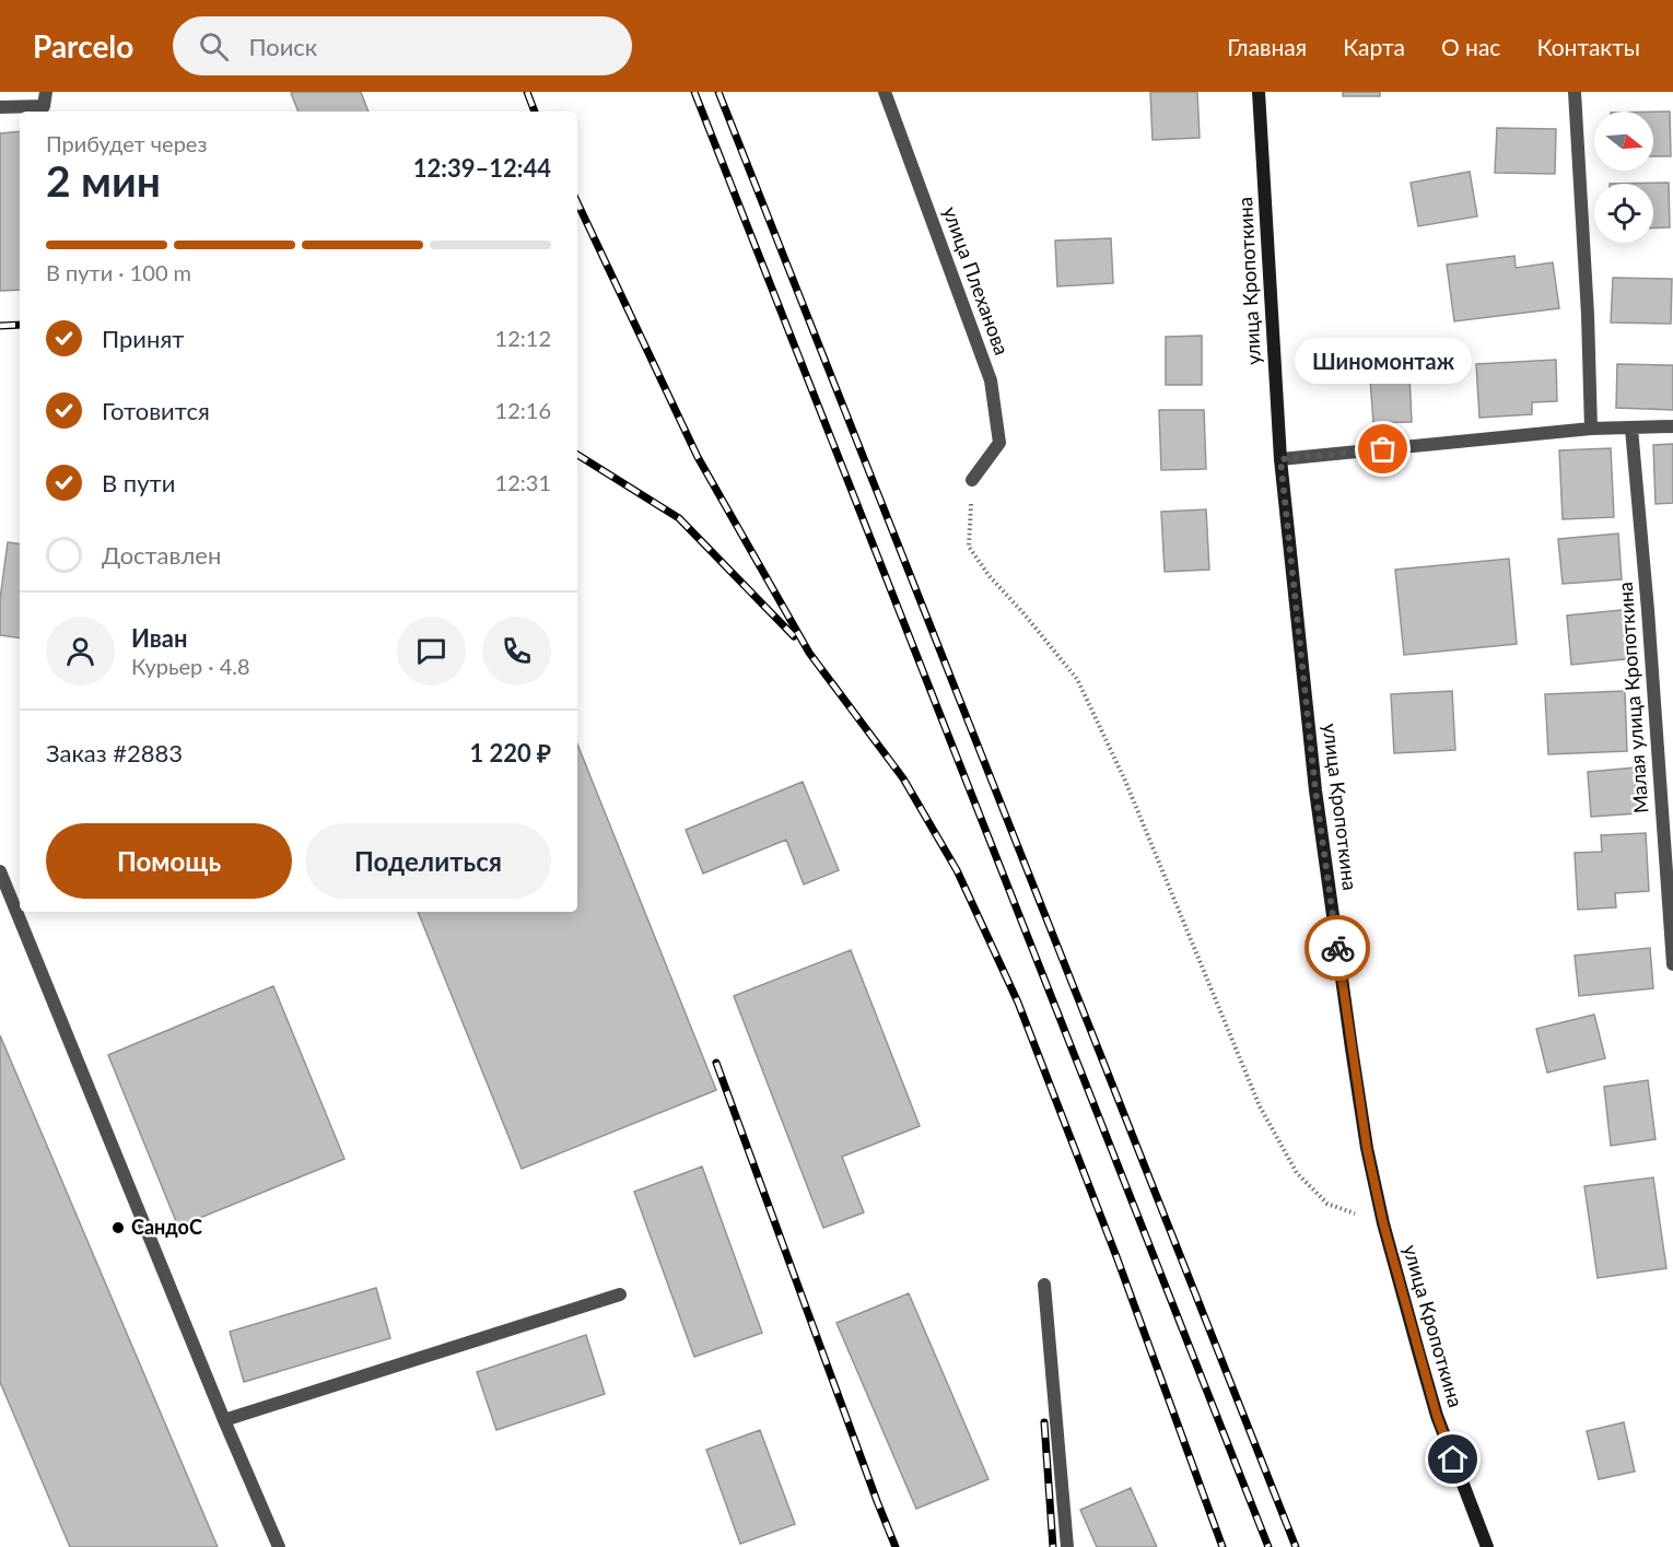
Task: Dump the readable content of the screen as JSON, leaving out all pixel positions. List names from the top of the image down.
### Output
{
  "streets": {
    "main road": ["улица Кропоткина"],
    "street": ["улица Плеханова", "Малая улица Кропоткина"]
  },
  "places": ["Шиномонтаж", "СандоС"],
  "north": "right",
  "page": {
    "header": "Parcelo",
    "search": "Поиск",
    "nav": [
      "Главная",
      "Карта",
      "О нас",
      "Контакты"
    ],
    "heading": ["2 мин", "Прибудет через", "12:39–12:44"],
    "panel": [
      "Иван",
      "Курьер · 4.8",
      "Заказ #2883",
      "1 220 ₽"
    ],
    "bar": "В пути · 100 m",
    "list": [
      ["Принят", "12:12"],
      ["Готовится", "12:16"],
      ["В пути", "12:31"],
      "Доставлен"
    ],
    "bubble": "Шиномонтаж",
    "buttons": ["Помощь", "Поделиться"]
  }
}
